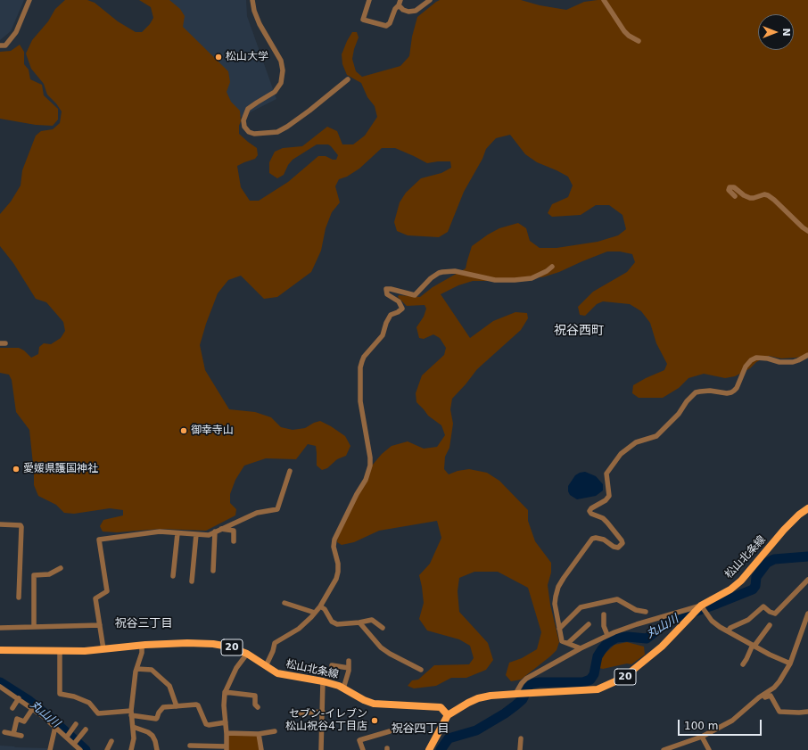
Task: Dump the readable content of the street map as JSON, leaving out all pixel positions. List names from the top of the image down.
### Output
{
  "streets": {
    "main road": ["松山北条線", "20"]
  },
  "districts": ["祝谷西町", "祝谷三丁目", "祝谷四丁目"],
  "water": ["丸山川"],
  "places": [
    "松山大学",
    "御幸寺山",
    "愛媛県護国神社",
    "セブン-イレブン 松山祝谷4丁目店"
  ],
  "scale_bar": "100 m",
  "north": "right"
}
